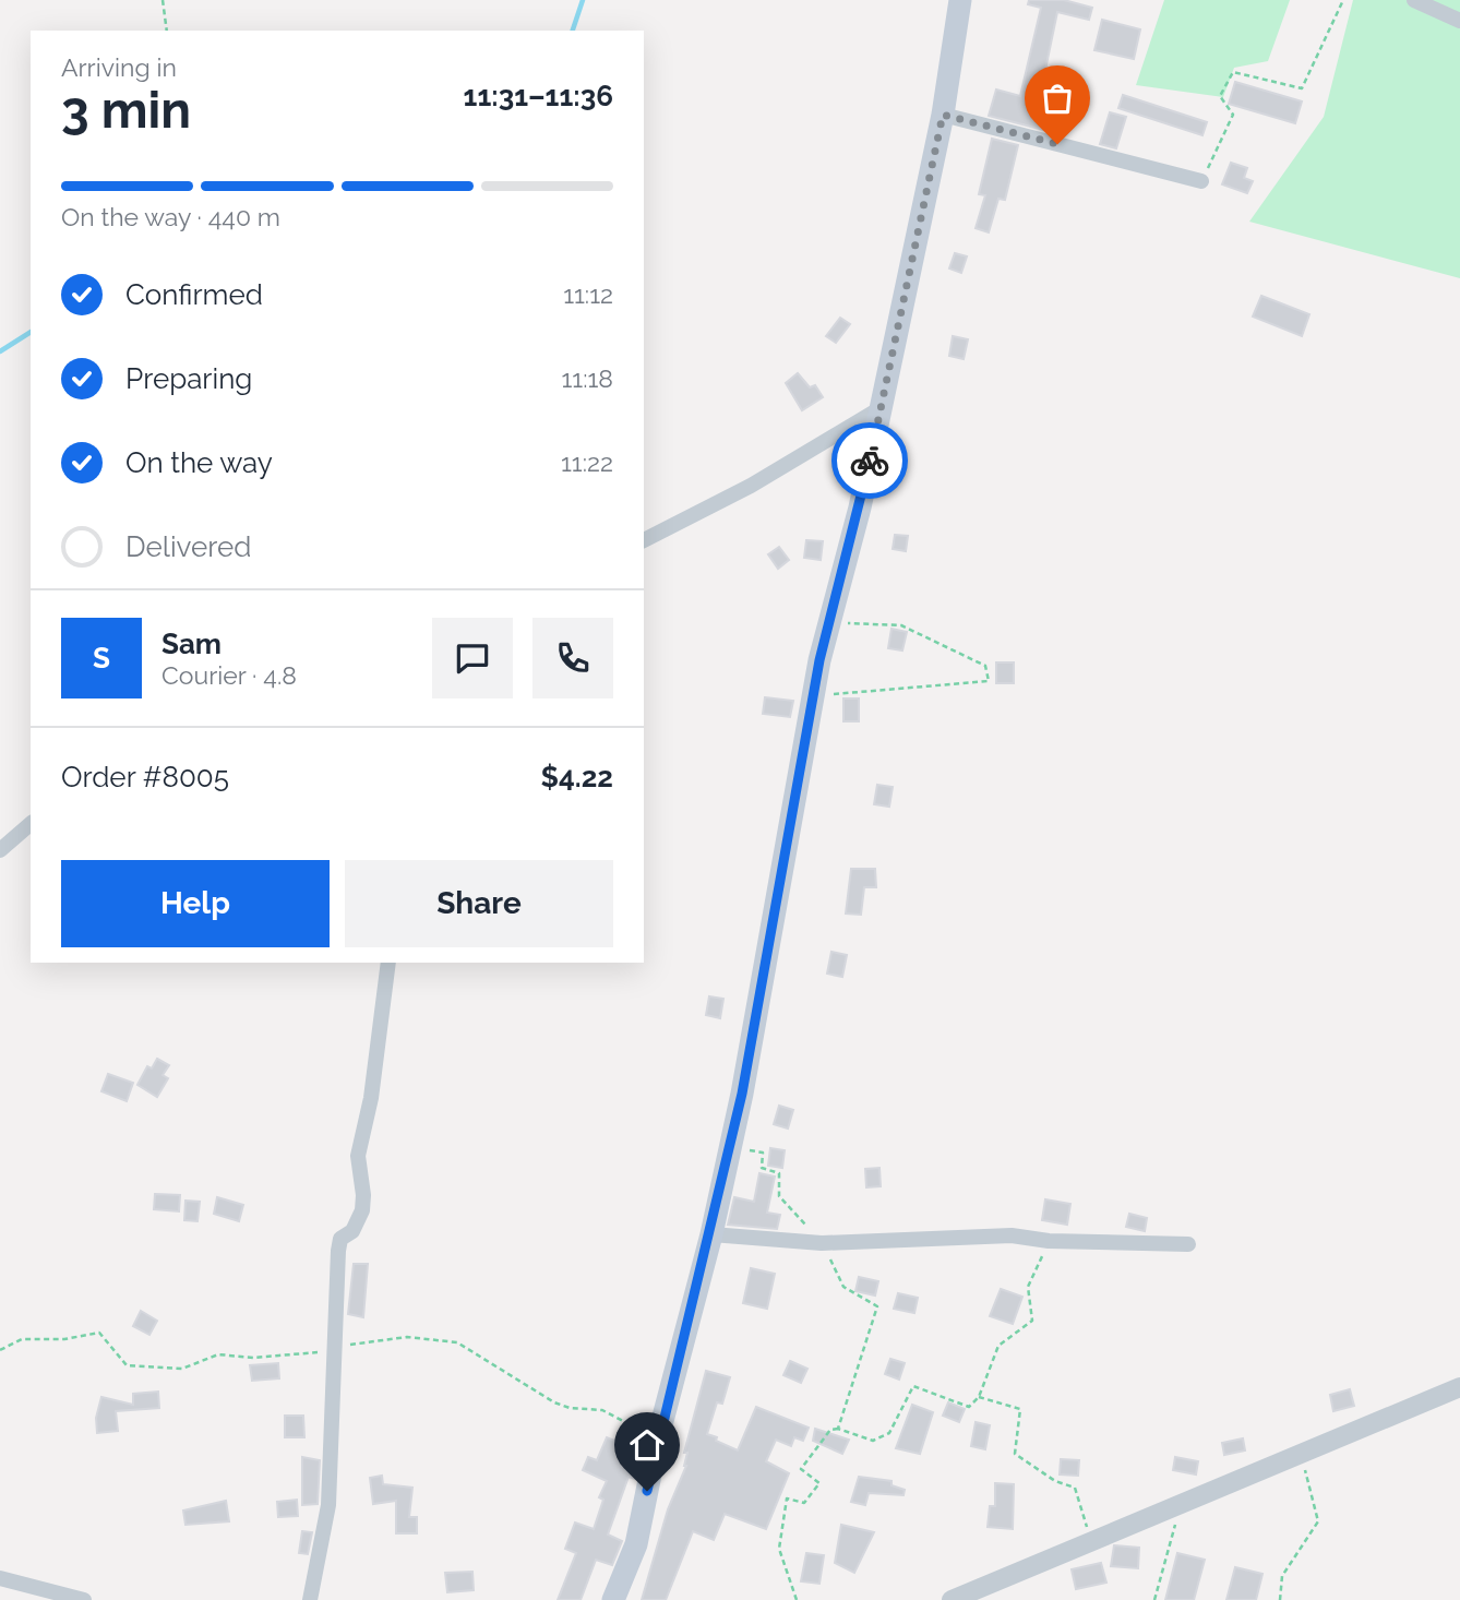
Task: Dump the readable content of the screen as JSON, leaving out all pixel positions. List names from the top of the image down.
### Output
{
  "page": {
    "heading": ["3 min", "Arriving in", "11:31–11:36"],
    "panel": [
      "Sam",
      "Courier · 4.8",
      "Order #8005",
      "$4.22"
    ],
    "bar": "On the way · 440 m",
    "list": [
      ["Confirmed", "11:12"],
      ["Preparing", "11:18"],
      ["On the way", "11:22"],
      "Delivered"
    ],
    "round": "S",
    "buttons": ["Help", "Share"]
  }
}
